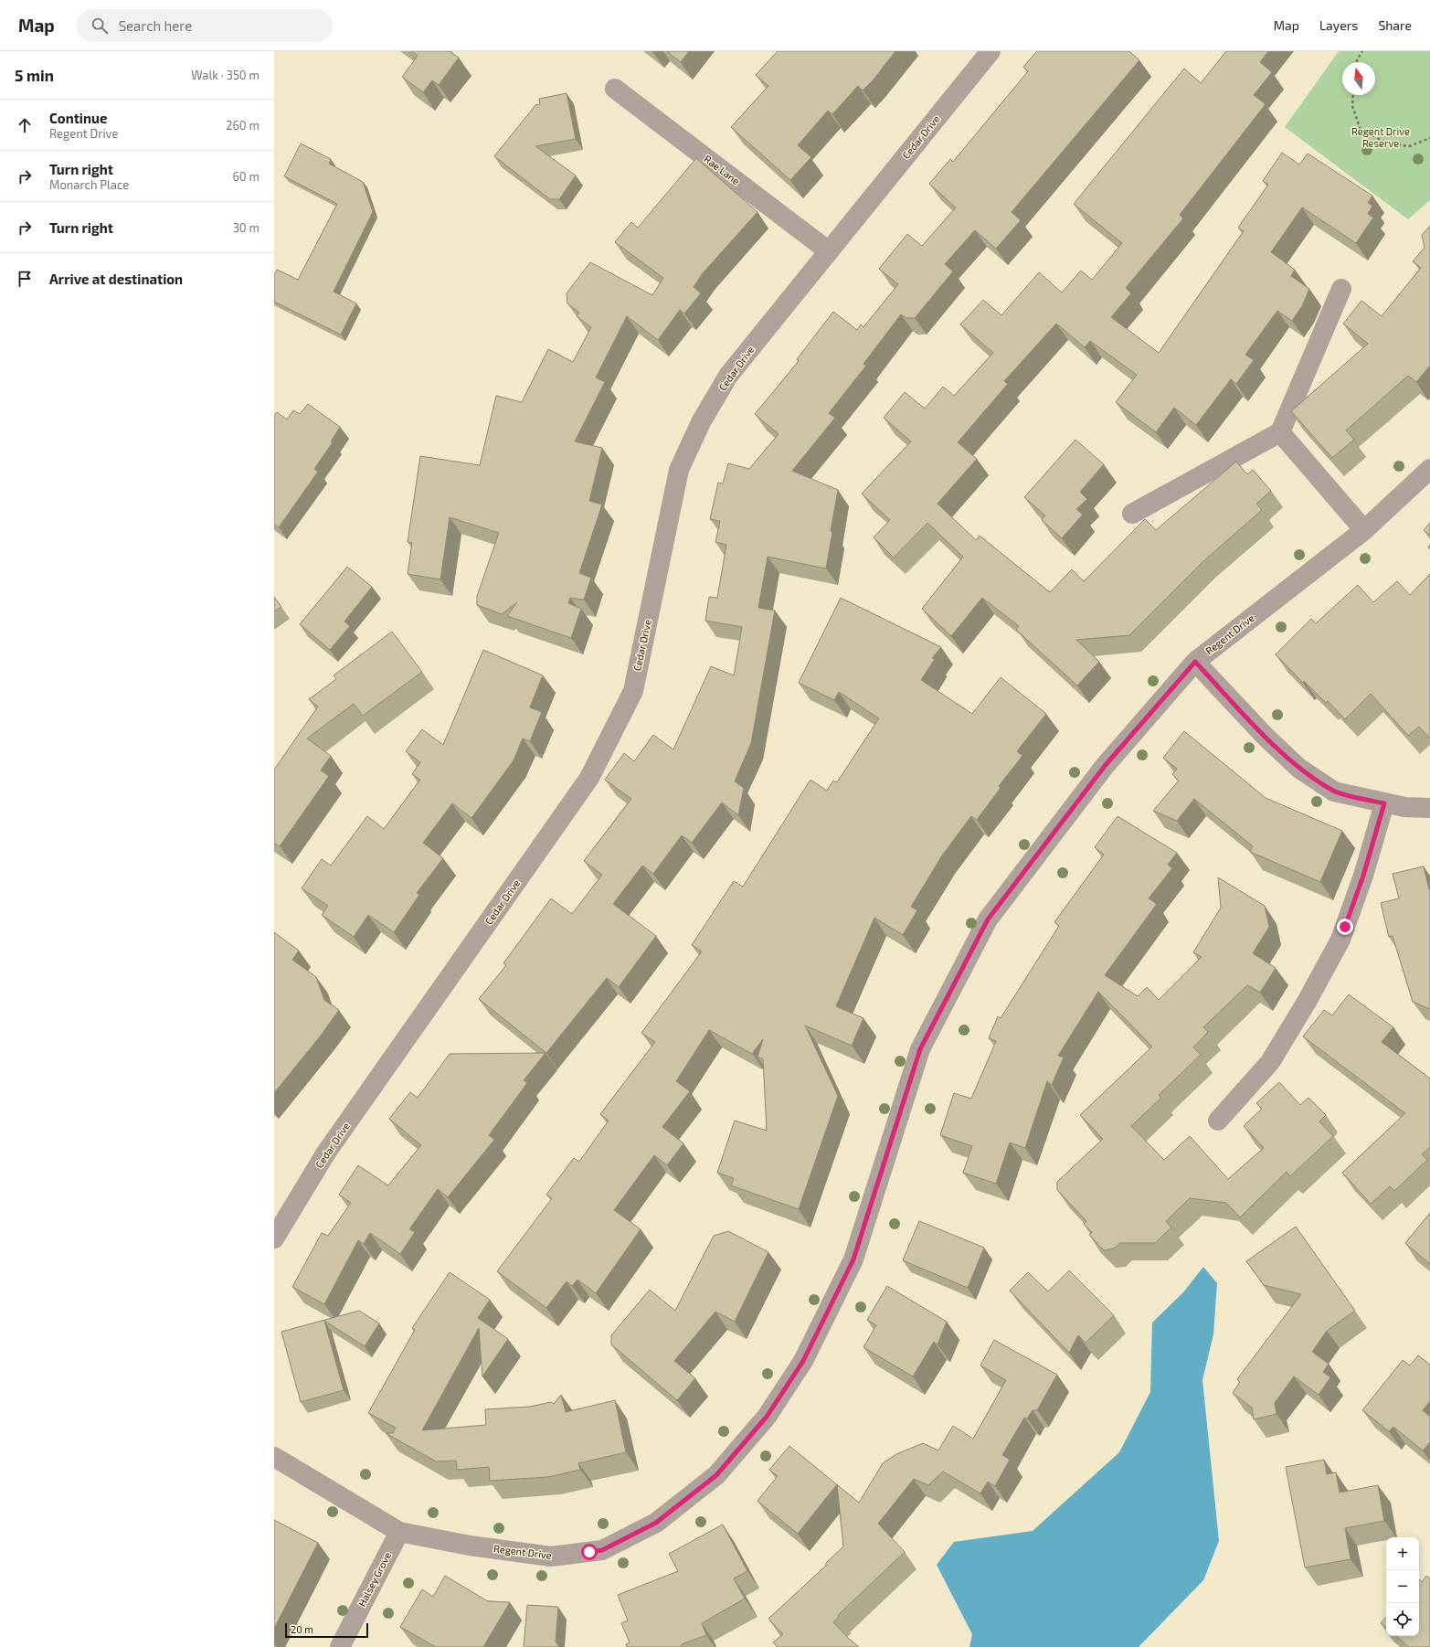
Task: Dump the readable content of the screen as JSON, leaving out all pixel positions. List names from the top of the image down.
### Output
{
  "streets": {
    "street": [
      "Cedar Drive",
      "Rae Lane",
      "Regent Drive",
      "Halsey Grove"
    ]
  },
  "crossings": [
    ["Cedar Drive", "Rae Lane"],
    ["Regent Drive", "Halsey Grove"]
  ],
  "parks": ["Regent Drive Reserve"],
  "scale_bar": "20 m",
  "north": "top",
  "page": {
    "header": "Map",
    "search": "Search here",
    "nav": ["Map", "Layers", "Share"],
    "heading": ["5 min", "Walk · 350 m"],
    "list": [
      ["Continue", "Regent Drive", "260 m"],
      ["Turn right", "Monarch Place", "60 m"],
      ["Turn right", "30 m"],
      "Arrive at destination"
    ],
    "map_buttons": ["+", "−"],
    "scale": "20 m"
  }
}
